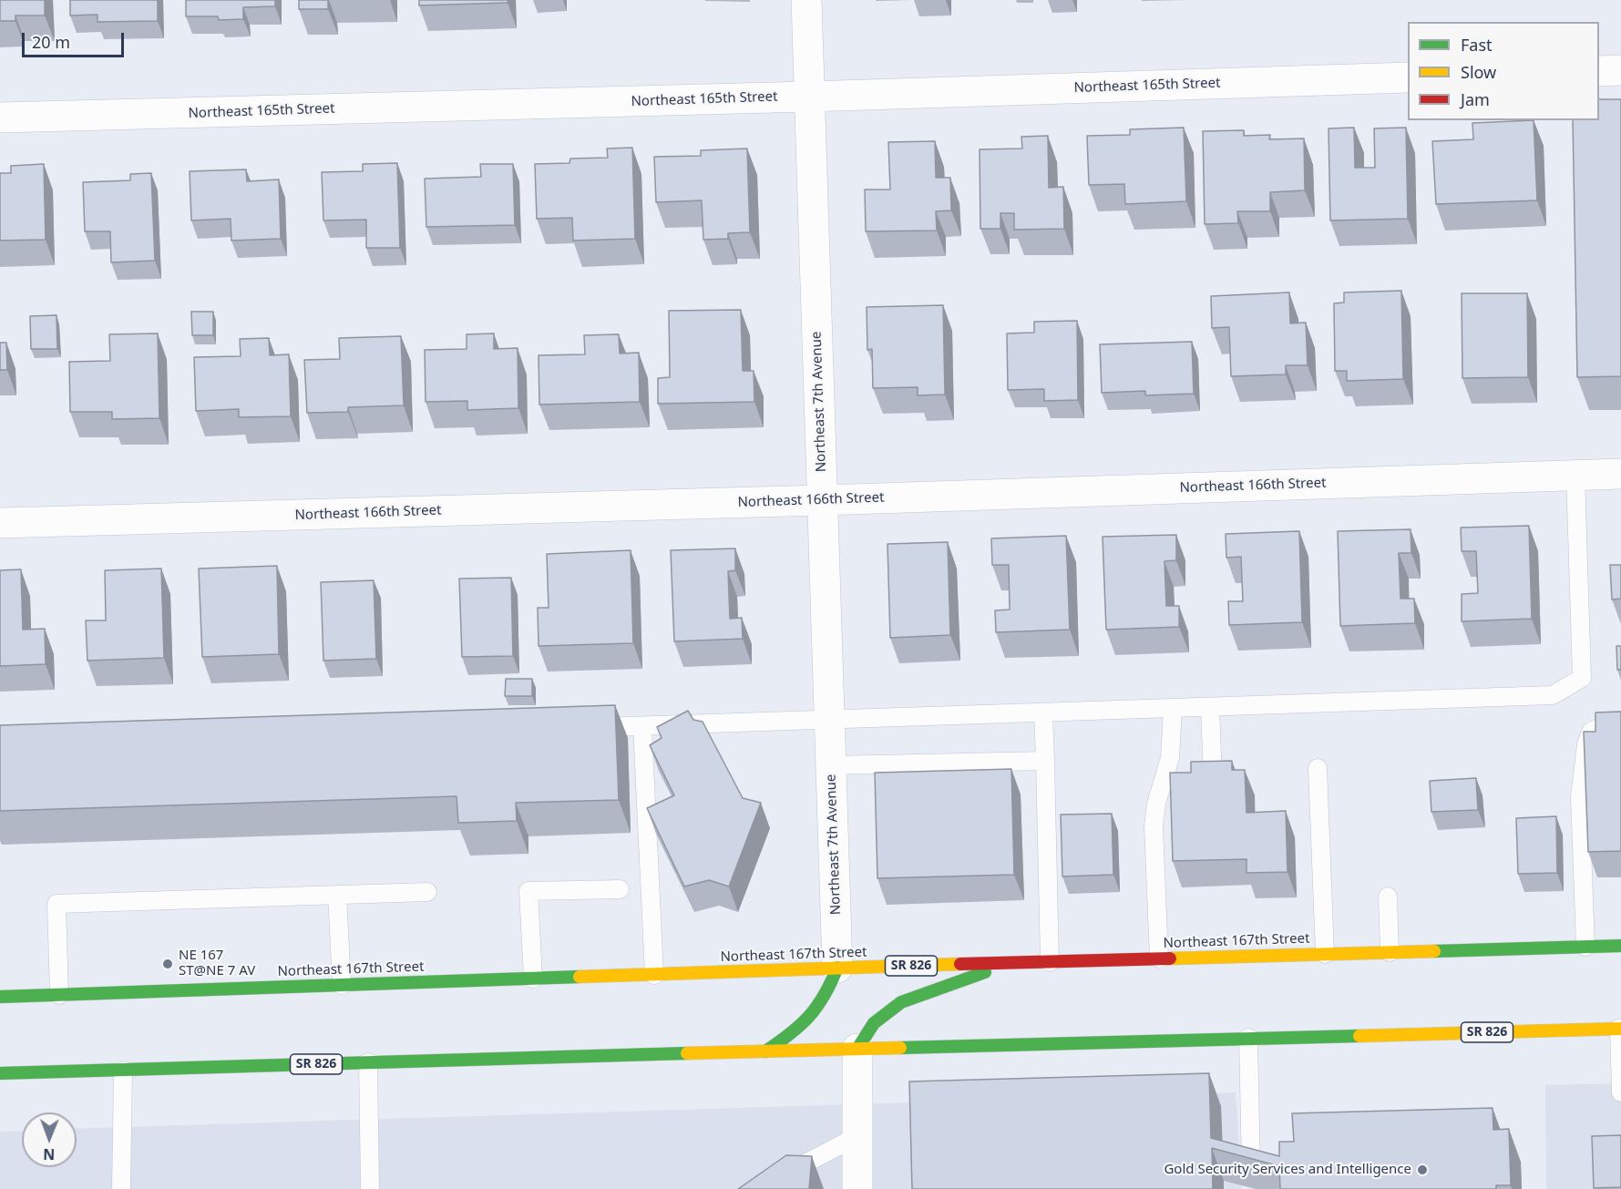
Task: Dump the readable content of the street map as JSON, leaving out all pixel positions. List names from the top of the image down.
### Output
{
  "streets": {
    "main road": ["Northeast 167th Street", "SR 826"],
    "street": ["Northeast 165th Street", "Northeast 7th Avenue", "Northeast 166th Street"]
  },
  "crossings": [
    ["Northeast 165th Street", "Northeast 7th Avenue"],
    ["Northeast 7th Avenue", "Northeast 166th Street"],
    ["Northeast 7th Avenue", "Northeast 167th Street"]
  ],
  "places": ["NE 167 ST@NE 7 AV", "Gold Security Services and Intelligence"],
  "legend": ["Fast", "Slow", "Jam"],
  "scale_bar": "20 m",
  "north": "bottom"
}
